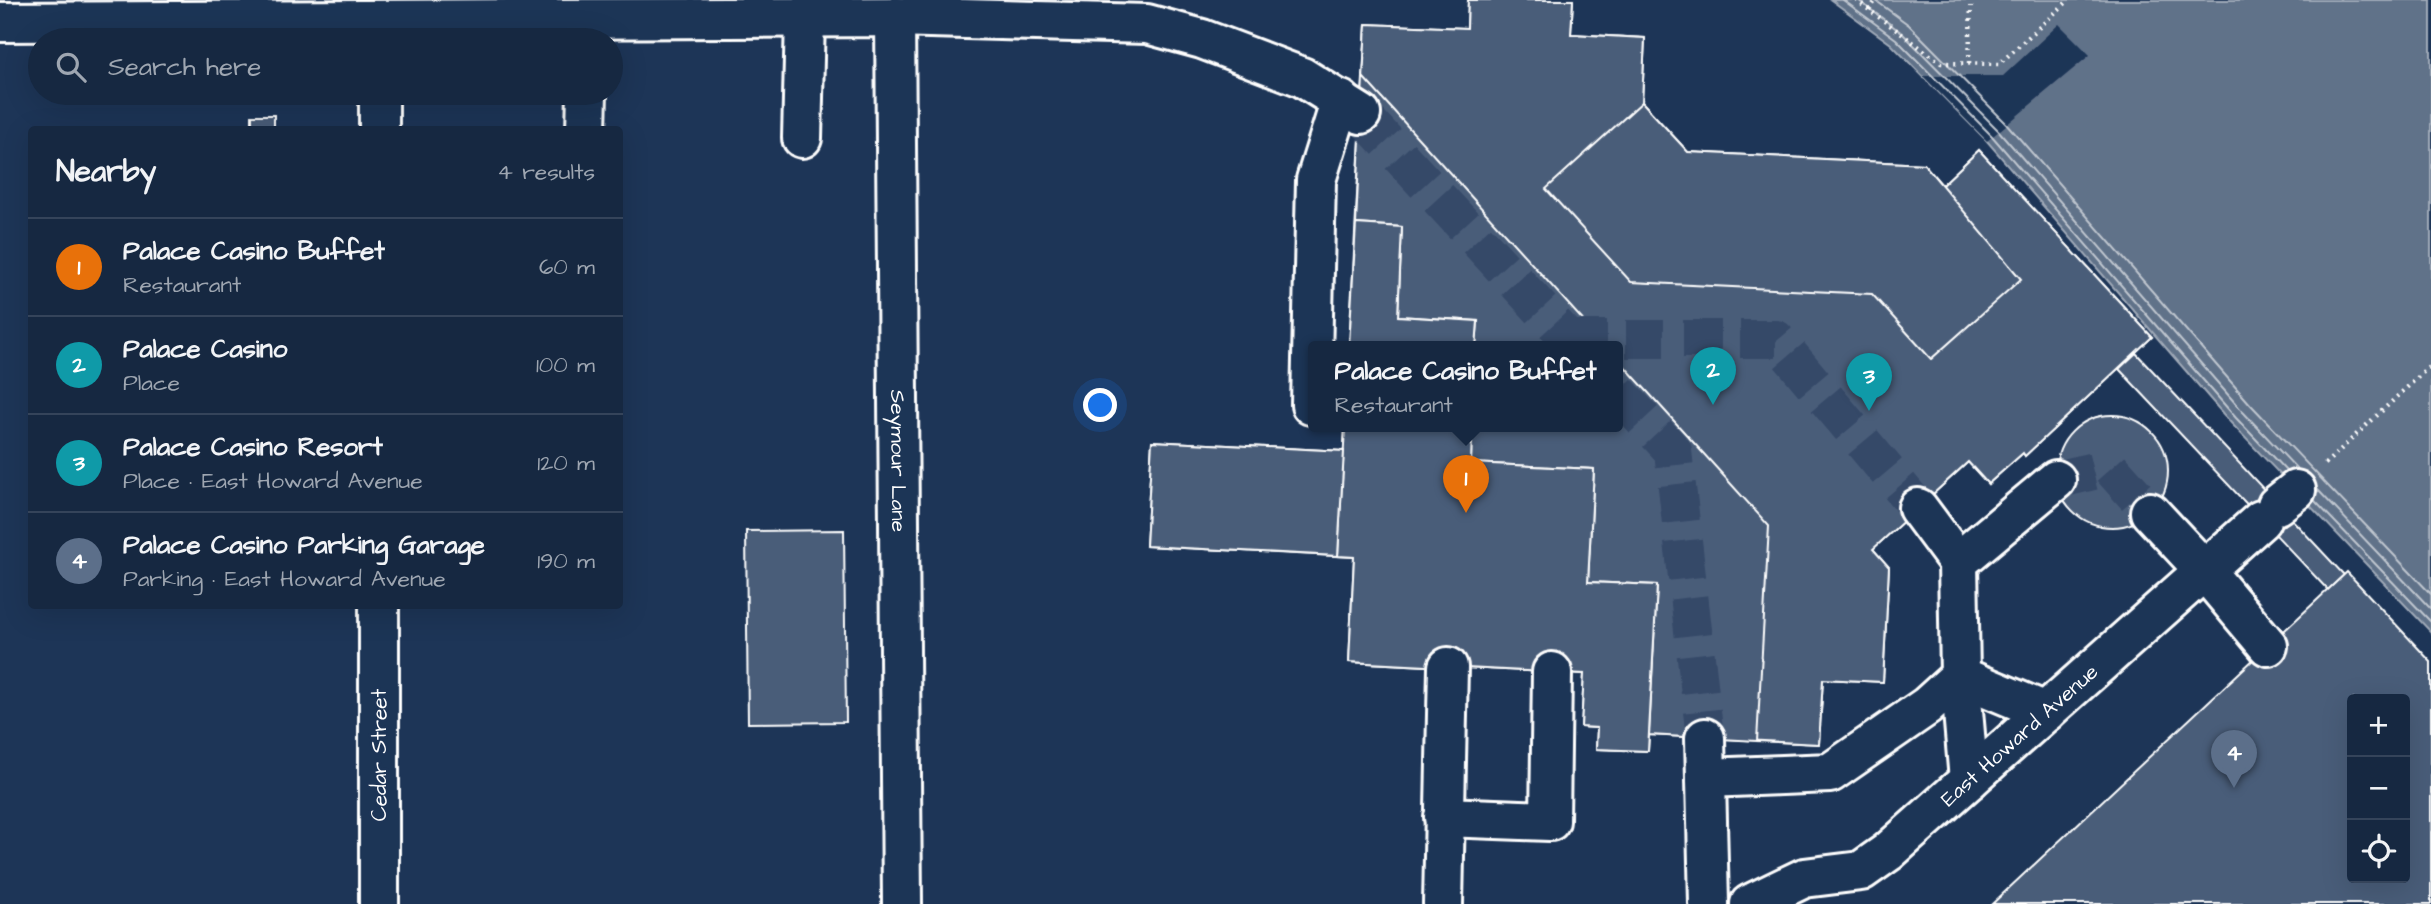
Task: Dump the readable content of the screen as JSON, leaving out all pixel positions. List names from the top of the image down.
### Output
{
  "streets": {
    "street": ["Seymour Lane", "East Howard Avenue", "Cedar Street"]
  },
  "page": {
    "search": "Search here",
    "heading": ["Nearby", "4 results"],
    "list": [
      {
        "mark": "1",
        "name": "Palace Casino Buffet",
        "note": "Restaurant",
        "value": "60 m"
      },
      {
        "mark": "2",
        "name": "Palace Casino",
        "note": "Place",
        "value": "100 m"
      },
      {
        "mark": "3",
        "name": "Palace Casino Resort",
        "note": "Place · East Howard Avenue",
        "value": "120 m"
      },
      {
        "mark": "4",
        "name": "Palace Casino Parking Garage",
        "note": "Parking · East Howard Avenue",
        "value": "190 m"
      }
    ],
    "popup": ["Palace Casino Buffet", "Restaurant"],
    "pins": [
      "2",
      "3",
      "1",
      "4"
    ],
    "map_buttons": ["+", "−"]
  }
}
